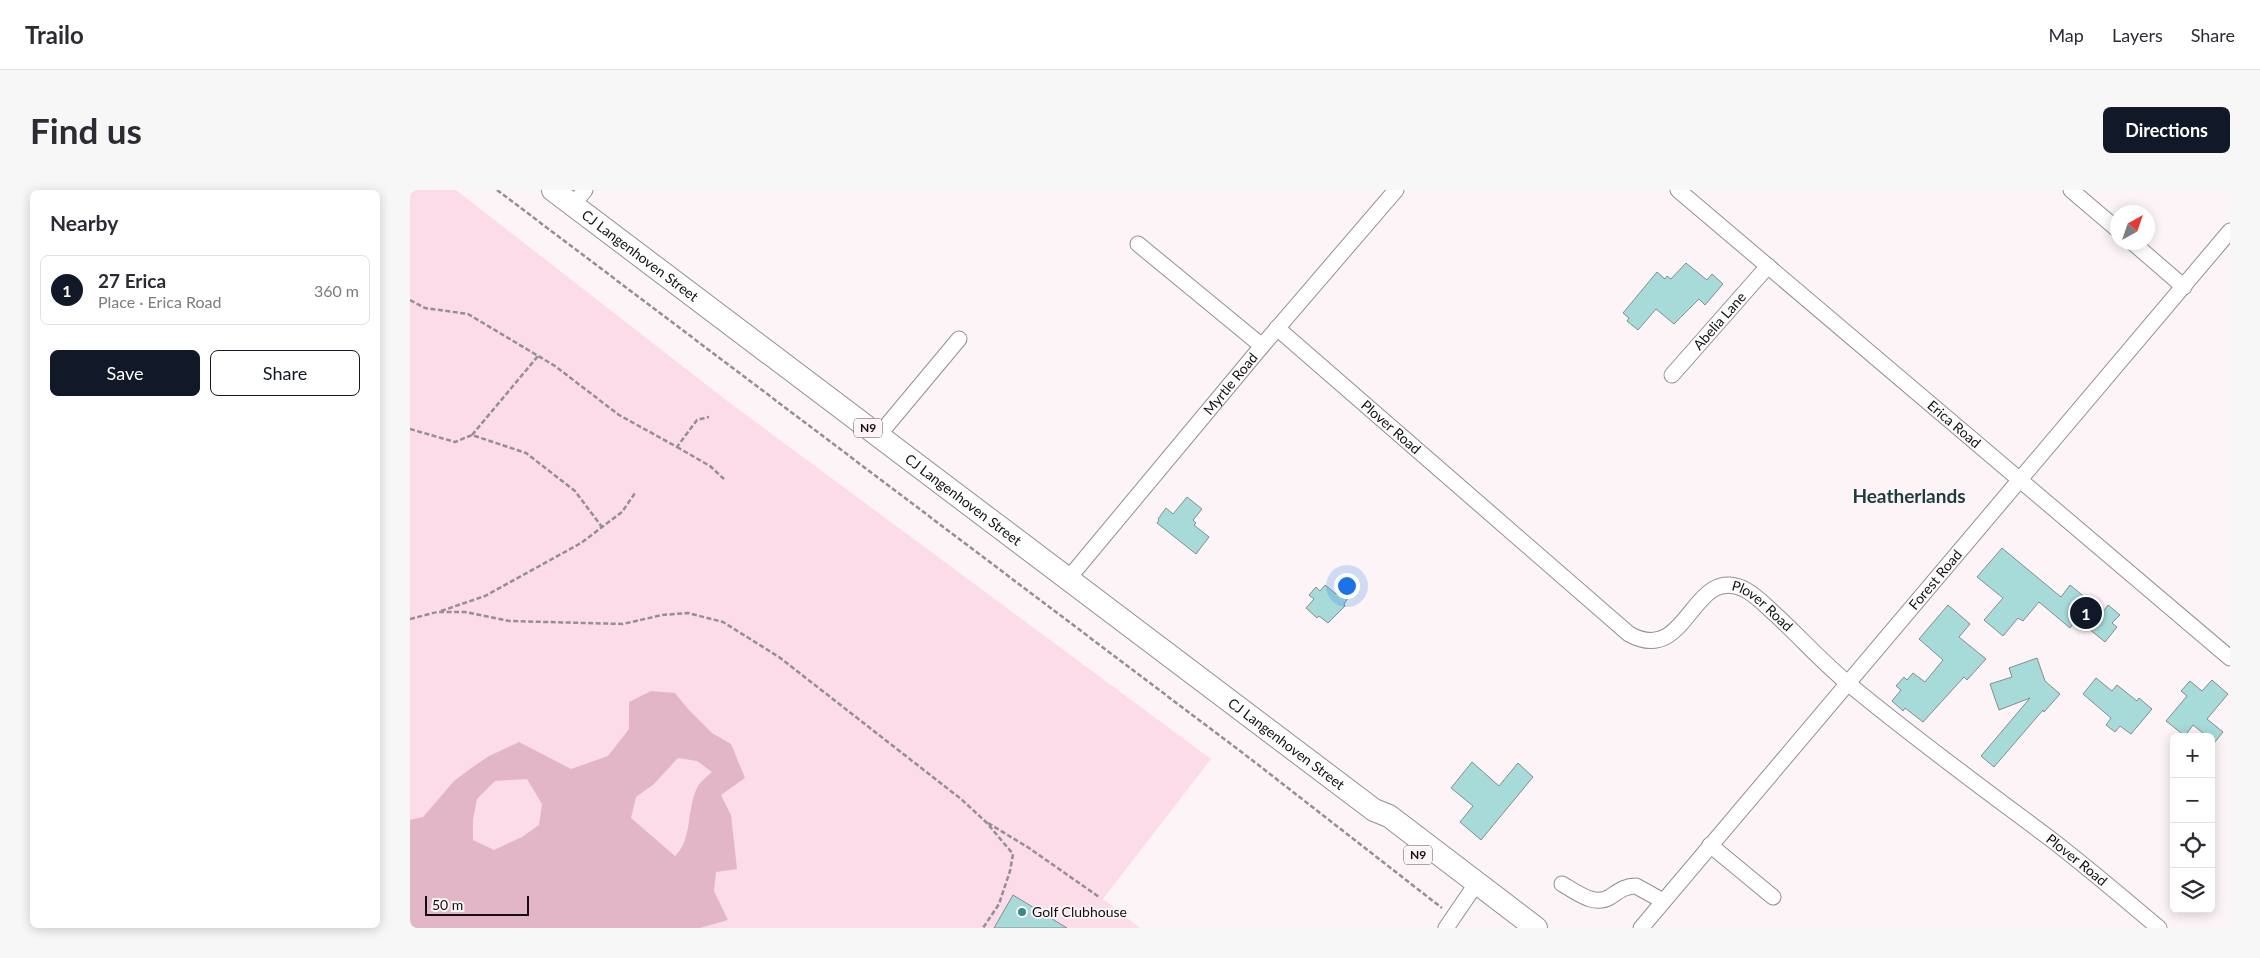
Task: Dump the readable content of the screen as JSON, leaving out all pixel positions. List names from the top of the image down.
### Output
{
  "streets": {
    "highway": ["CJ Langenhoven Street", "N9"],
    "street": [
      "Abelia Lane",
      "Myrtle Road",
      "Erica Road",
      "Plover Road",
      "Forest Road"
    ]
  },
  "crossings": [
    ["CJ Langenhoven Street", "Myrtle Road"],
    ["Abelia Lane", "Erica Road"],
    ["Myrtle Road", "Plover Road"],
    ["Erica Road", "Forest Road"],
    ["Plover Road", "Forest Road"]
  ],
  "districts": ["Heatherlands"],
  "places": ["Golf Clubhouse"],
  "scale_bar": "50 m",
  "north": "top right",
  "page": {
    "header": "Trailo",
    "nav": ["Map", "Layers", "Share"],
    "buttons": [
      "Directions",
      ["Save", "Share"]
    ],
    "title": "Find us",
    "heading": "Nearby",
    "list": [
      {
        "mark": "1",
        "name": "27 Erica",
        "note": "Place · Erica Road",
        "value": "360 m"
      }
    ],
    "pins": "1",
    "map_buttons": ["+", "−"],
    "scale": "50 m"
  }
}
